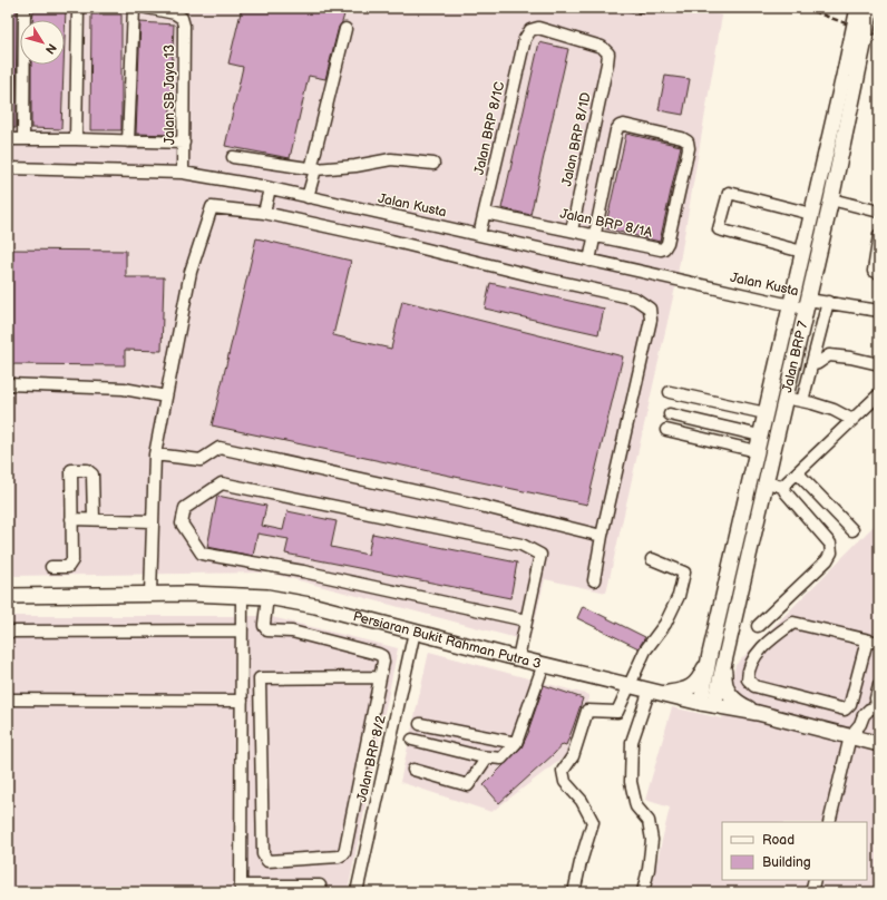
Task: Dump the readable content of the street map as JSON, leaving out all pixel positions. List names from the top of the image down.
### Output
{
  "streets": {
    "main road": ["Jalan BRP 7", "Persiaran Bukit Rahman Putra 3"],
    "street": [
      "Jalan SB Jaya 13",
      "Jalan BRP 8/1C",
      "Jalan BRP 8/1D",
      "Jalan Kusta",
      "Jalan BRP 8/1A",
      "Jalan BRP 8/2"
    ]
  },
  "crossings": [
    ["Jalan SB Jaya 13", "Jalan Kusta"],
    ["Jalan BRP 8/1C", "Jalan BRP 8/1D"],
    ["Jalan BRP 8/1C", "Jalan Kusta"],
    ["Jalan BRP 8/1C", "Jalan BRP 8/1A"],
    ["Jalan BRP 8/1D", "Jalan BRP 8/1A"],
    ["Jalan Kusta", "Jalan BRP 7"],
    ["Jalan BRP 7", "Persiaran Bukit Rahman Putra 3"],
    ["Persiaran Bukit Rahman Putra 3", "Jalan BRP 8/2"]
  ],
  "legend": ["Road", "Building"],
  "north": "bottom right"
}
